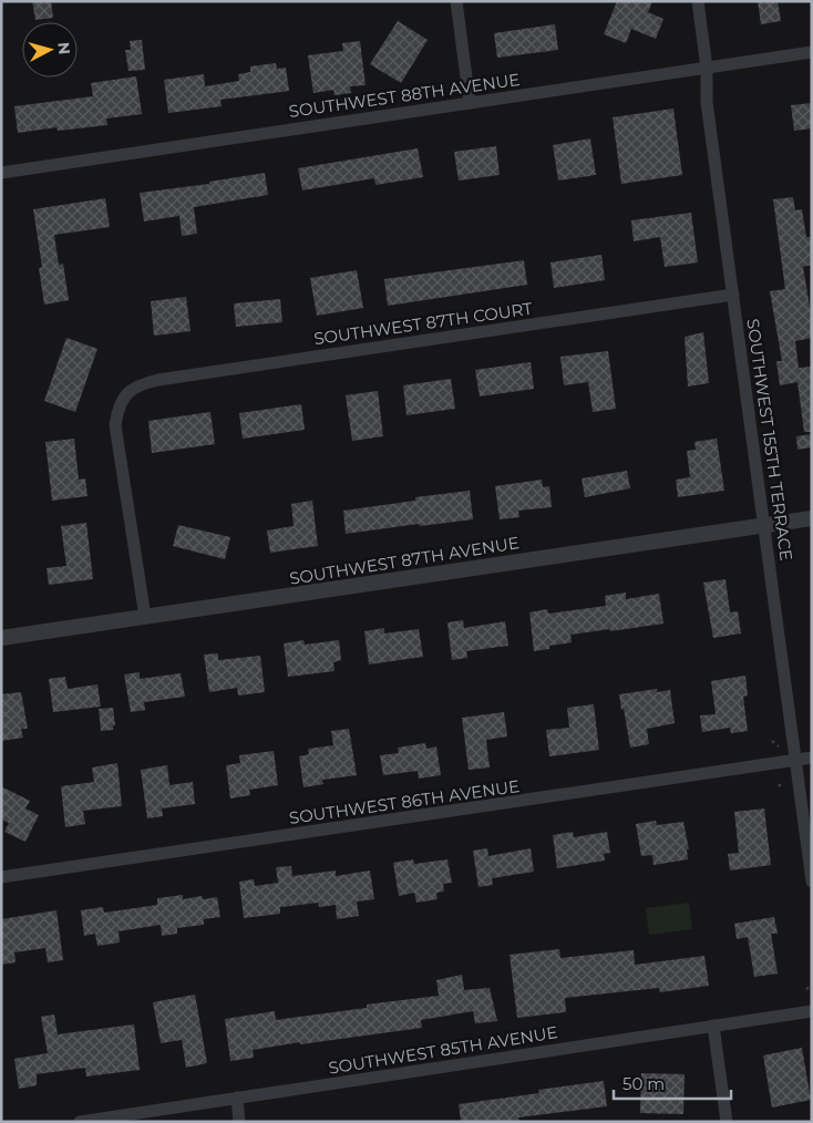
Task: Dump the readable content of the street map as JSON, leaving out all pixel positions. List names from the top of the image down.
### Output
{
  "streets": {
    "street": [
      "SOUTHWEST 88TH AVENUE",
      "SOUTHWEST 87TH COURT",
      "SOUTHWEST 155TH TERRACE",
      "SOUTHWEST 87TH AVENUE",
      "SOUTHWEST 86TH AVENUE",
      "SOUTHWEST 85TH AVENUE"
    ]
  },
  "crossings": [
    ["SOUTHWEST 88TH AVENUE", "SOUTHWEST 155TH TERRACE"],
    ["SOUTHWEST 87TH COURT", "SOUTHWEST 155TH TERRACE"],
    ["SOUTHWEST 87TH COURT", "SOUTHWEST 87TH AVENUE"],
    ["SOUTHWEST 155TH TERRACE", "SOUTHWEST 87TH AVENUE"],
    ["SOUTHWEST 155TH TERRACE", "SOUTHWEST 86TH AVENUE"]
  ],
  "scale_bar": "50 m",
  "north": "right"
}
